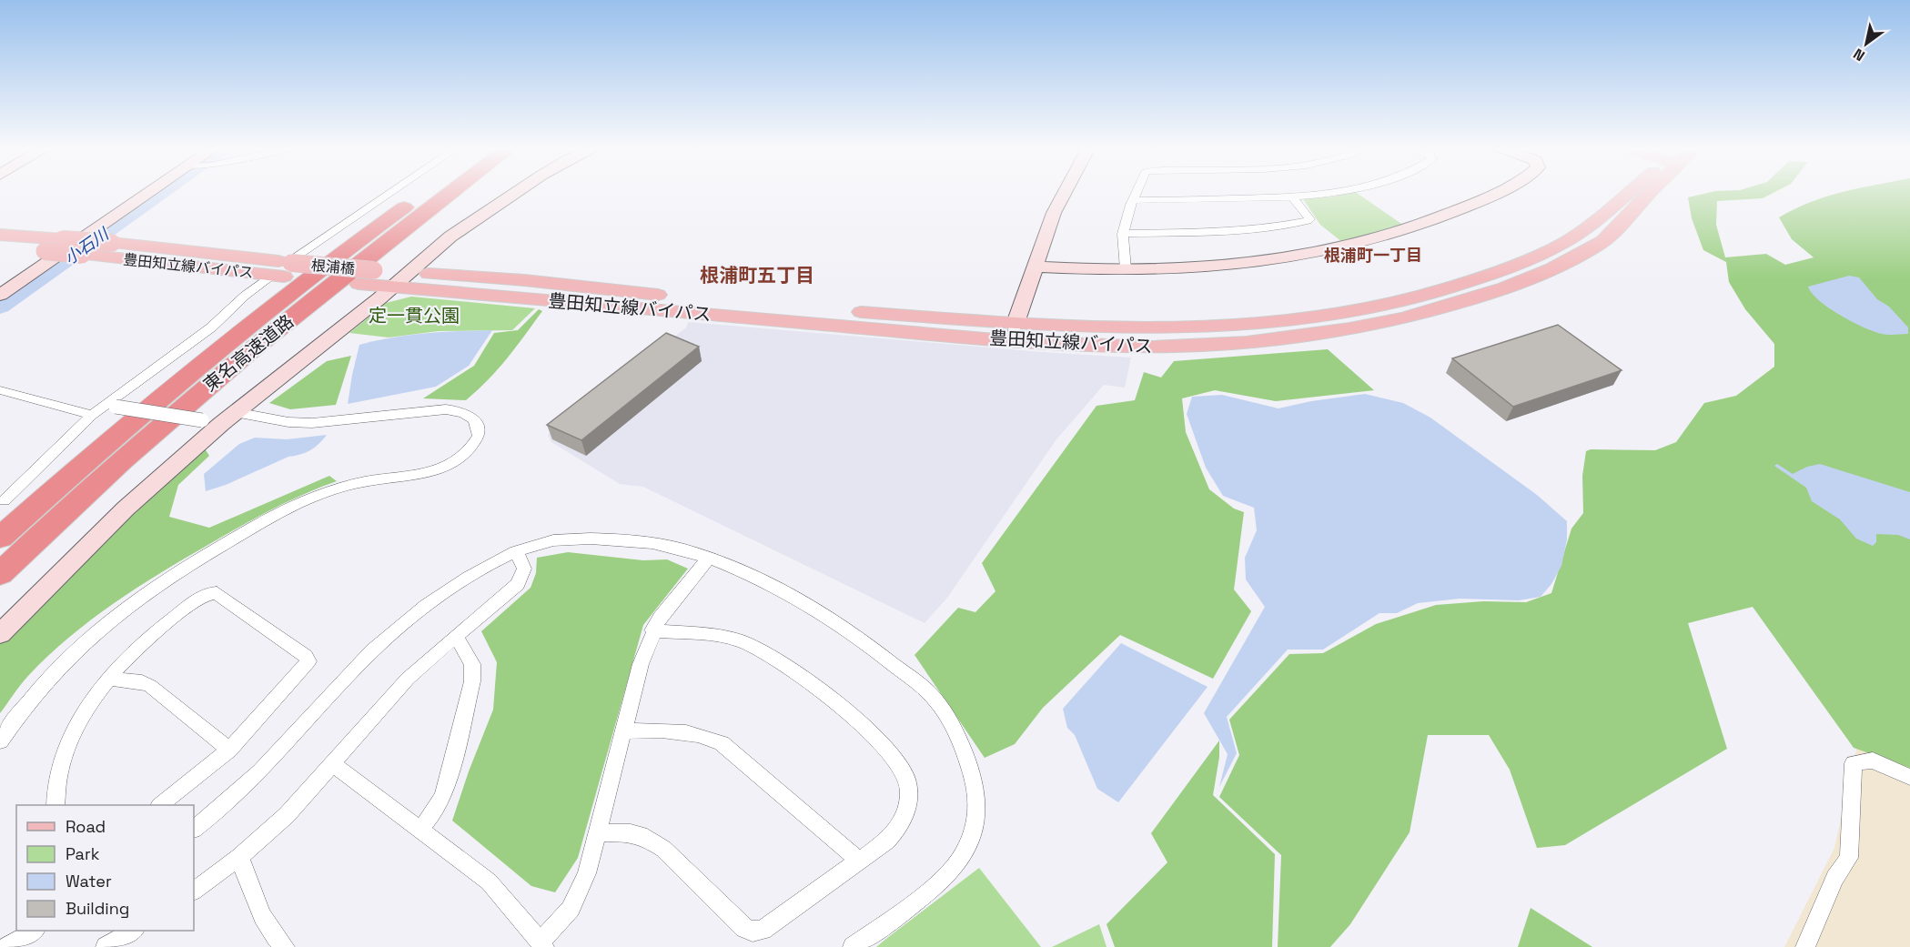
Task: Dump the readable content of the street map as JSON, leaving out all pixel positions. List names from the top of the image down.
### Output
{
  "streets": {
    "highway": ["東名高速道路"],
    "main road": ["豊田知立線バイパス", "根浦橋"]
  },
  "crossings": [
    ["豊田知立線バイパス", "根浦橋"]
  ],
  "districts": ["根浦町一丁目", "根浦町五丁目"],
  "water": ["小石川"],
  "parks": ["定一貫公園"],
  "legend": [
    "Road",
    "Park",
    "Water",
    "Building"
  ],
  "north": "bottom left"
}
